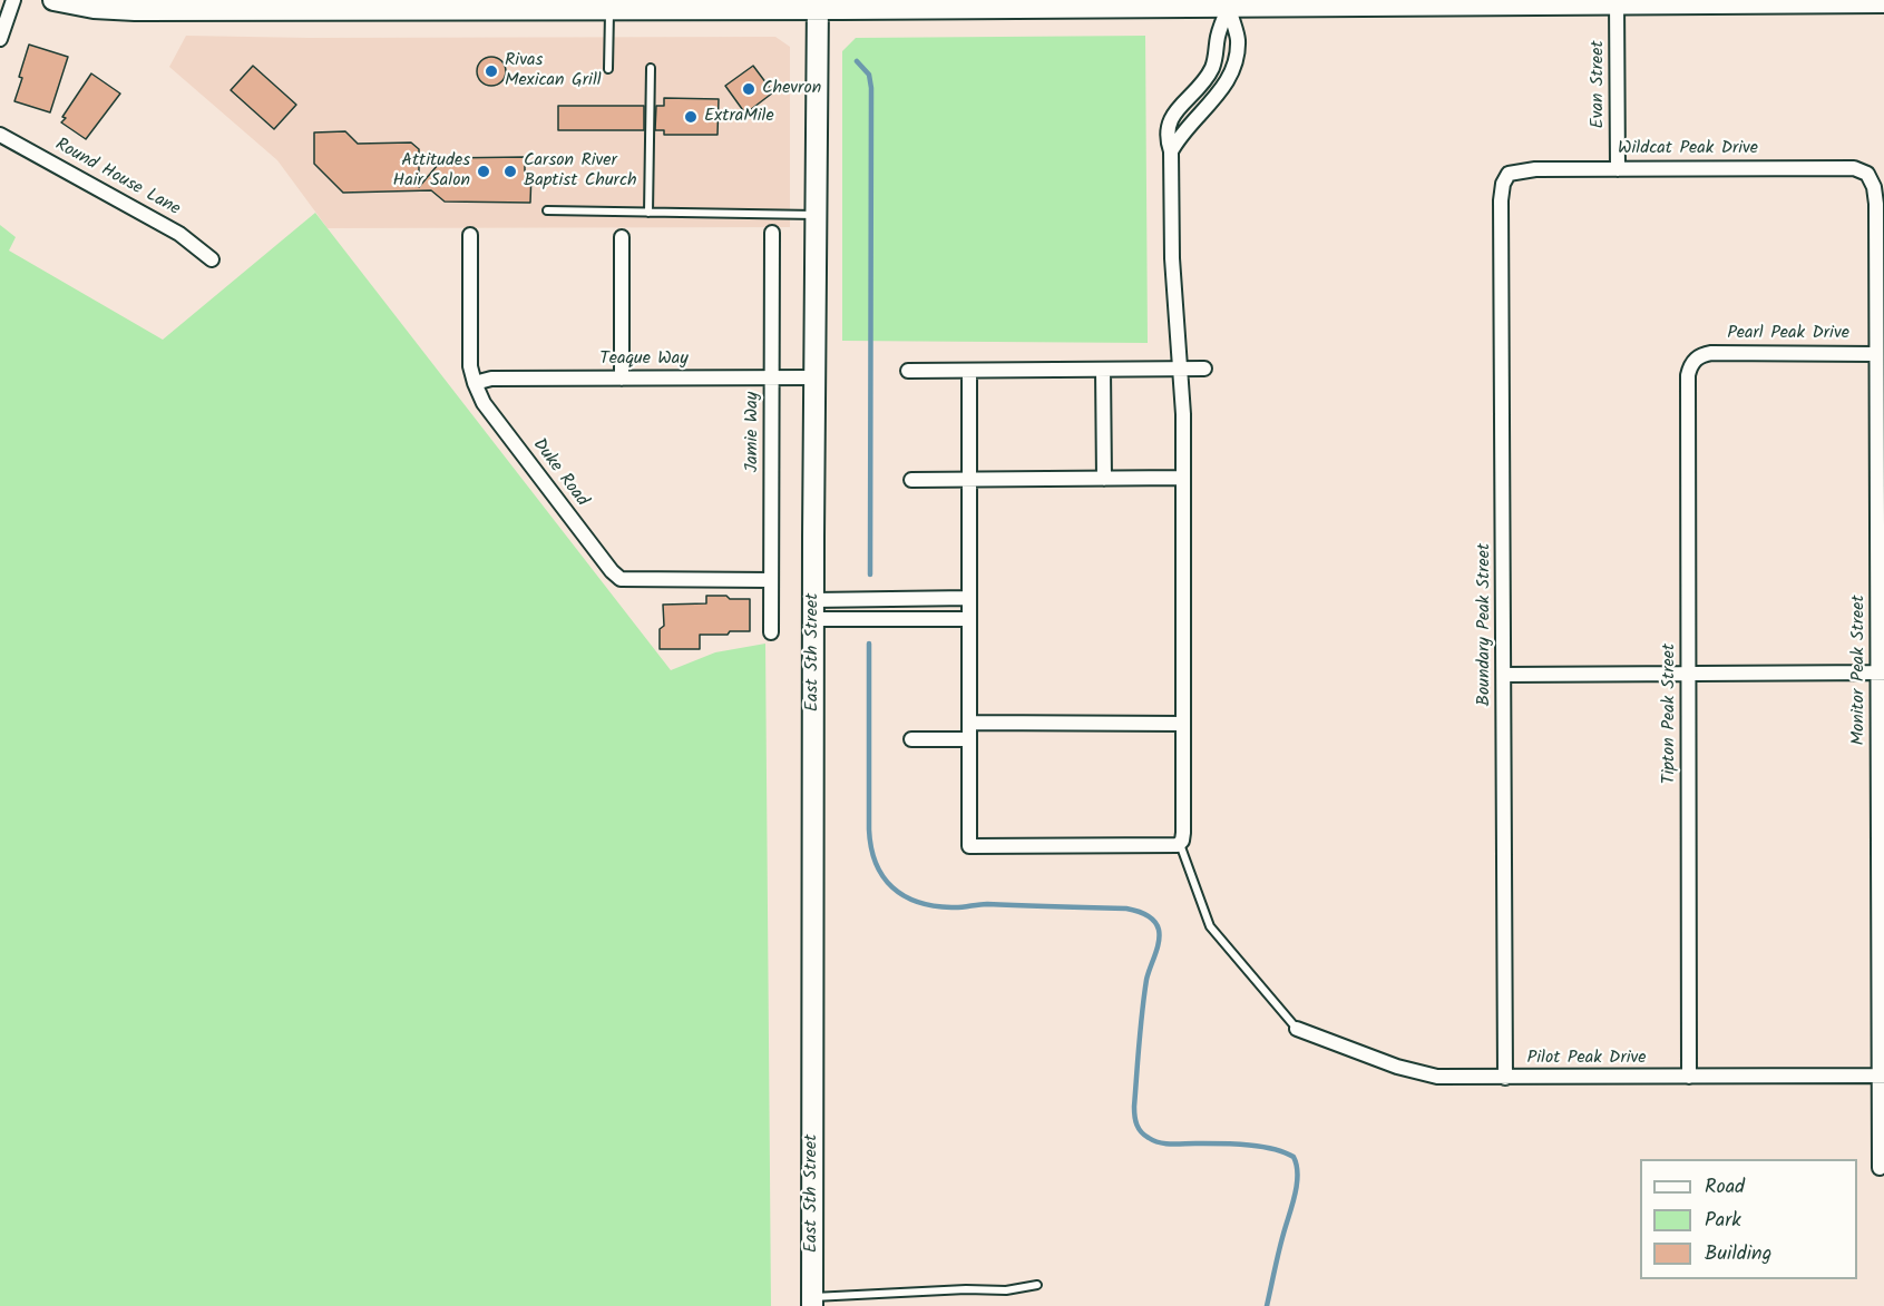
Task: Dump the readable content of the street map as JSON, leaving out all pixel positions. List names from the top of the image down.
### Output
{
  "streets": {
    "main road": ["East 5th Street"],
    "street": [
      "Evan Street",
      "Wildcat Peak Drive",
      "Round House Lane",
      "Pearl Peak Drive",
      "Teaque Way",
      "Jamie Way",
      "Duke Road",
      "Boundary Peak Street",
      "Monitor Peak Street",
      "Tipton Peak Street",
      "Pilot Peak Drive"
    ]
  },
  "crossings": [
    ["Evan Street", "Wildcat Peak Drive"],
    ["Wildcat Peak Drive", "Boundary Peak Street"],
    ["Wildcat Peak Drive", "Monitor Peak Street"],
    ["Pearl Peak Drive", "Monitor Peak Street"],
    ["Pearl Peak Drive", "Tipton Peak Street"],
    ["Teaque Way", "Jamie Way"],
    ["Teaque Way", "Duke Road"],
    ["Teaque Way", "East 5th Street"],
    ["Jamie Way", "Duke Road"],
    ["Boundary Peak Street", "Pilot Peak Drive"],
    ["Monitor Peak Street", "Pilot Peak Drive"],
    ["Tipton Peak Street", "Pilot Peak Drive"]
  ],
  "places": [
    "Rivas Mexican Grill",
    "Chevron",
    "ExtraMile",
    "Attitudes Hair Salon",
    "Carson River Baptist Church"
  ],
  "legend": ["Road", "Park", "Building"]
}
